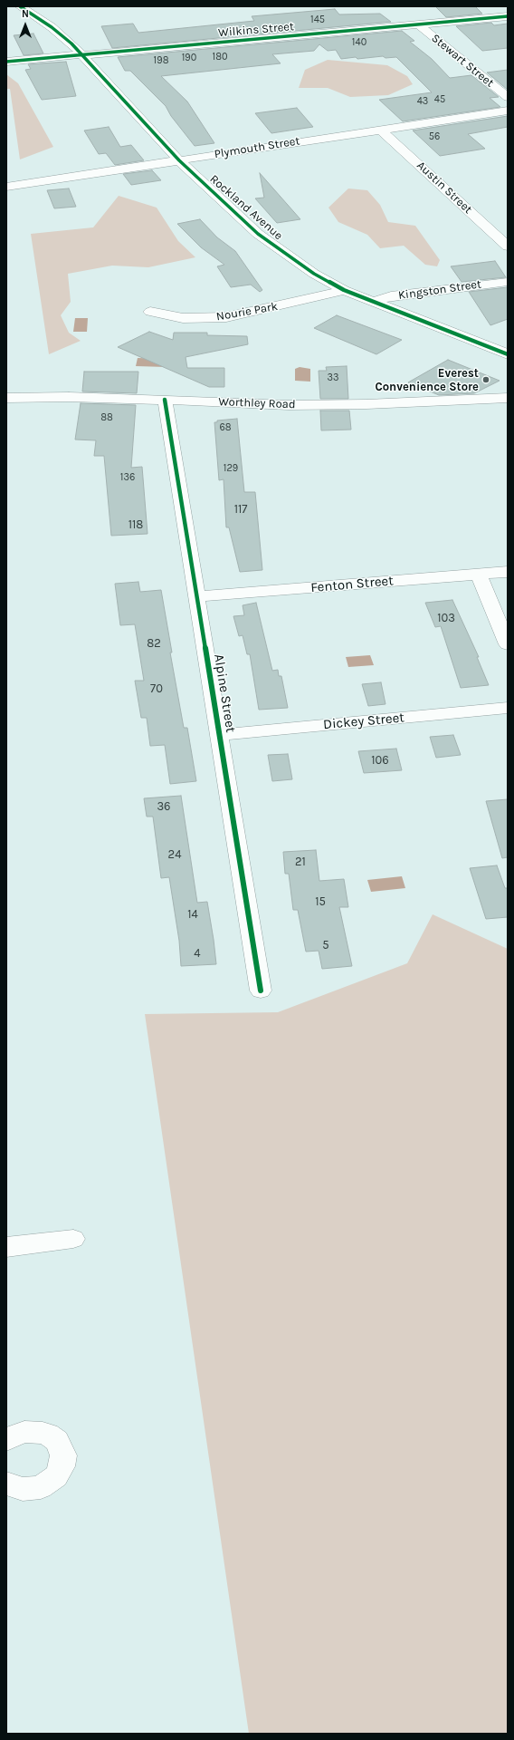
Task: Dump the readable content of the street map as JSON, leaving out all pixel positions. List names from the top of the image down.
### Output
{
  "streets": {
    "street": [
      "Wilkins Street",
      "Stewart Street",
      "Plymouth Street",
      "Austin Street",
      "Rockland Avenue",
      "Kingston Street",
      "Nourie Park",
      "Worthley Road",
      "Fenton Street",
      "Alpine Street",
      "Dickey Street"
    ]
  },
  "crossings": [
    ["Wilkins Street", "Stewart Street"],
    ["Wilkins Street", "Rockland Avenue"],
    ["Plymouth Street", "Austin Street"],
    ["Plymouth Street", "Rockland Avenue"],
    ["Rockland Avenue", "Kingston Street"],
    ["Rockland Avenue", "Nourie Park"],
    ["Worthley Road", "Alpine Street"],
    ["Fenton Street", "Alpine Street"],
    ["Alpine Street", "Dickey Street"]
  ],
  "places": ["Everest Convenience Store"],
  "house_numbers": [
    "145",
    "140",
    "180",
    "190",
    "198",
    "45",
    "43",
    "56",
    "33",
    "88",
    "68",
    "129",
    "136",
    "117",
    "118",
    "103",
    "82",
    "70",
    "106",
    "36",
    "24",
    "21",
    "15",
    "14",
    "5",
    "4"
  ],
  "north": "top"
}
